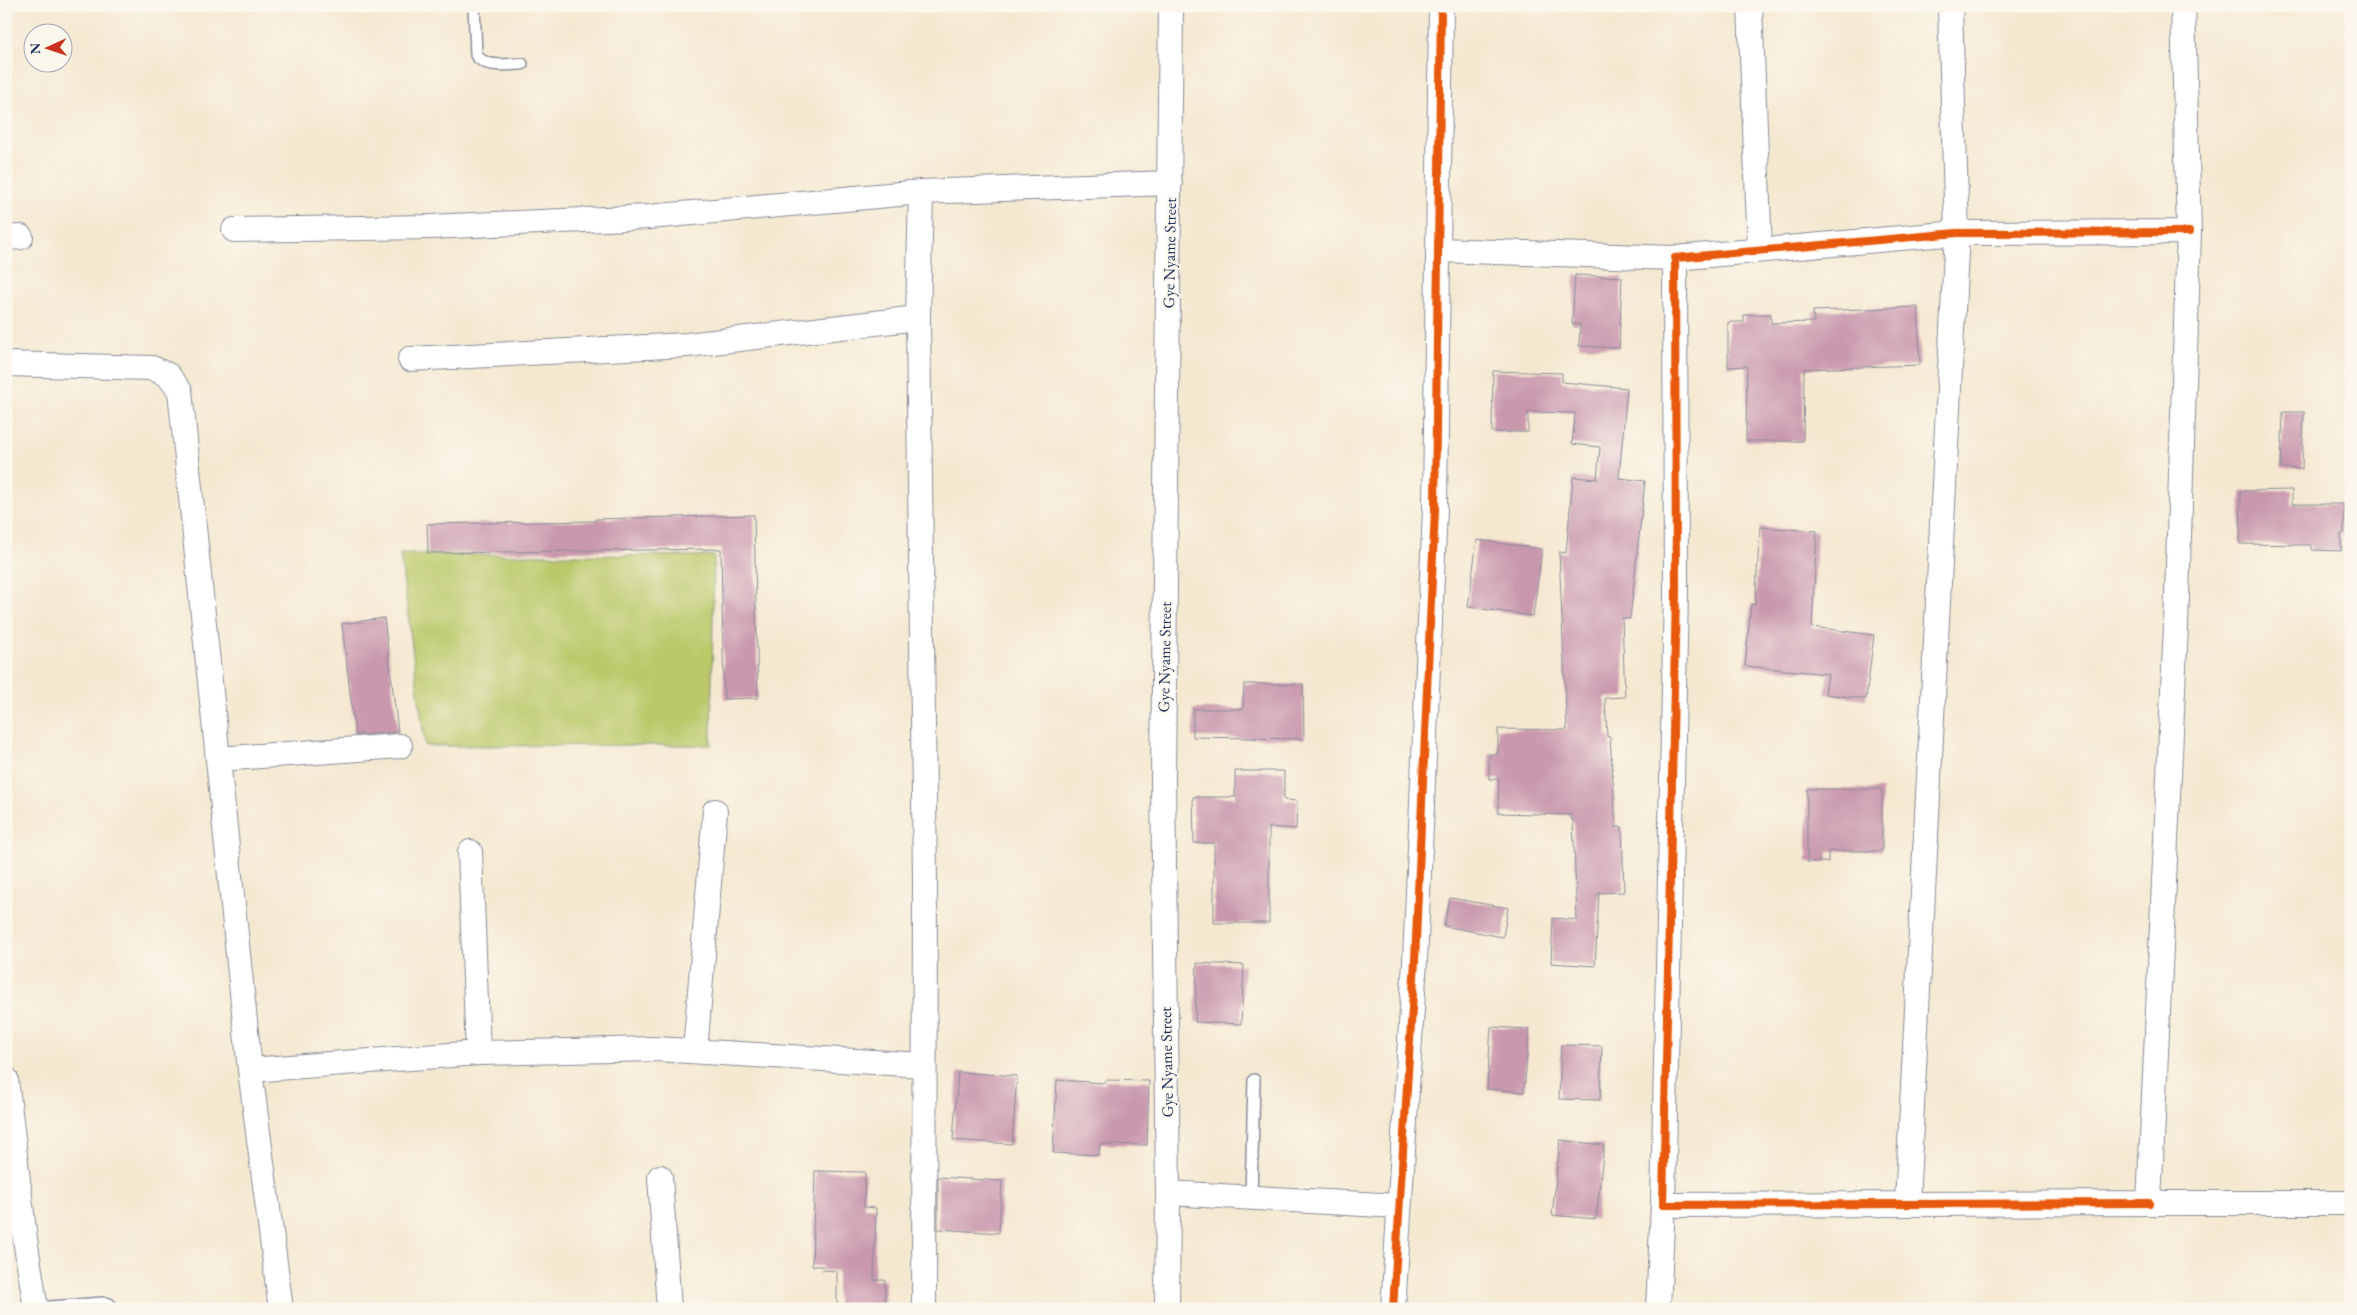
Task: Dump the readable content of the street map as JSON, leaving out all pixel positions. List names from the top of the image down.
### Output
{
  "streets": {
    "street": ["Gye Nyame Street"]
  },
  "north": "left"
}
